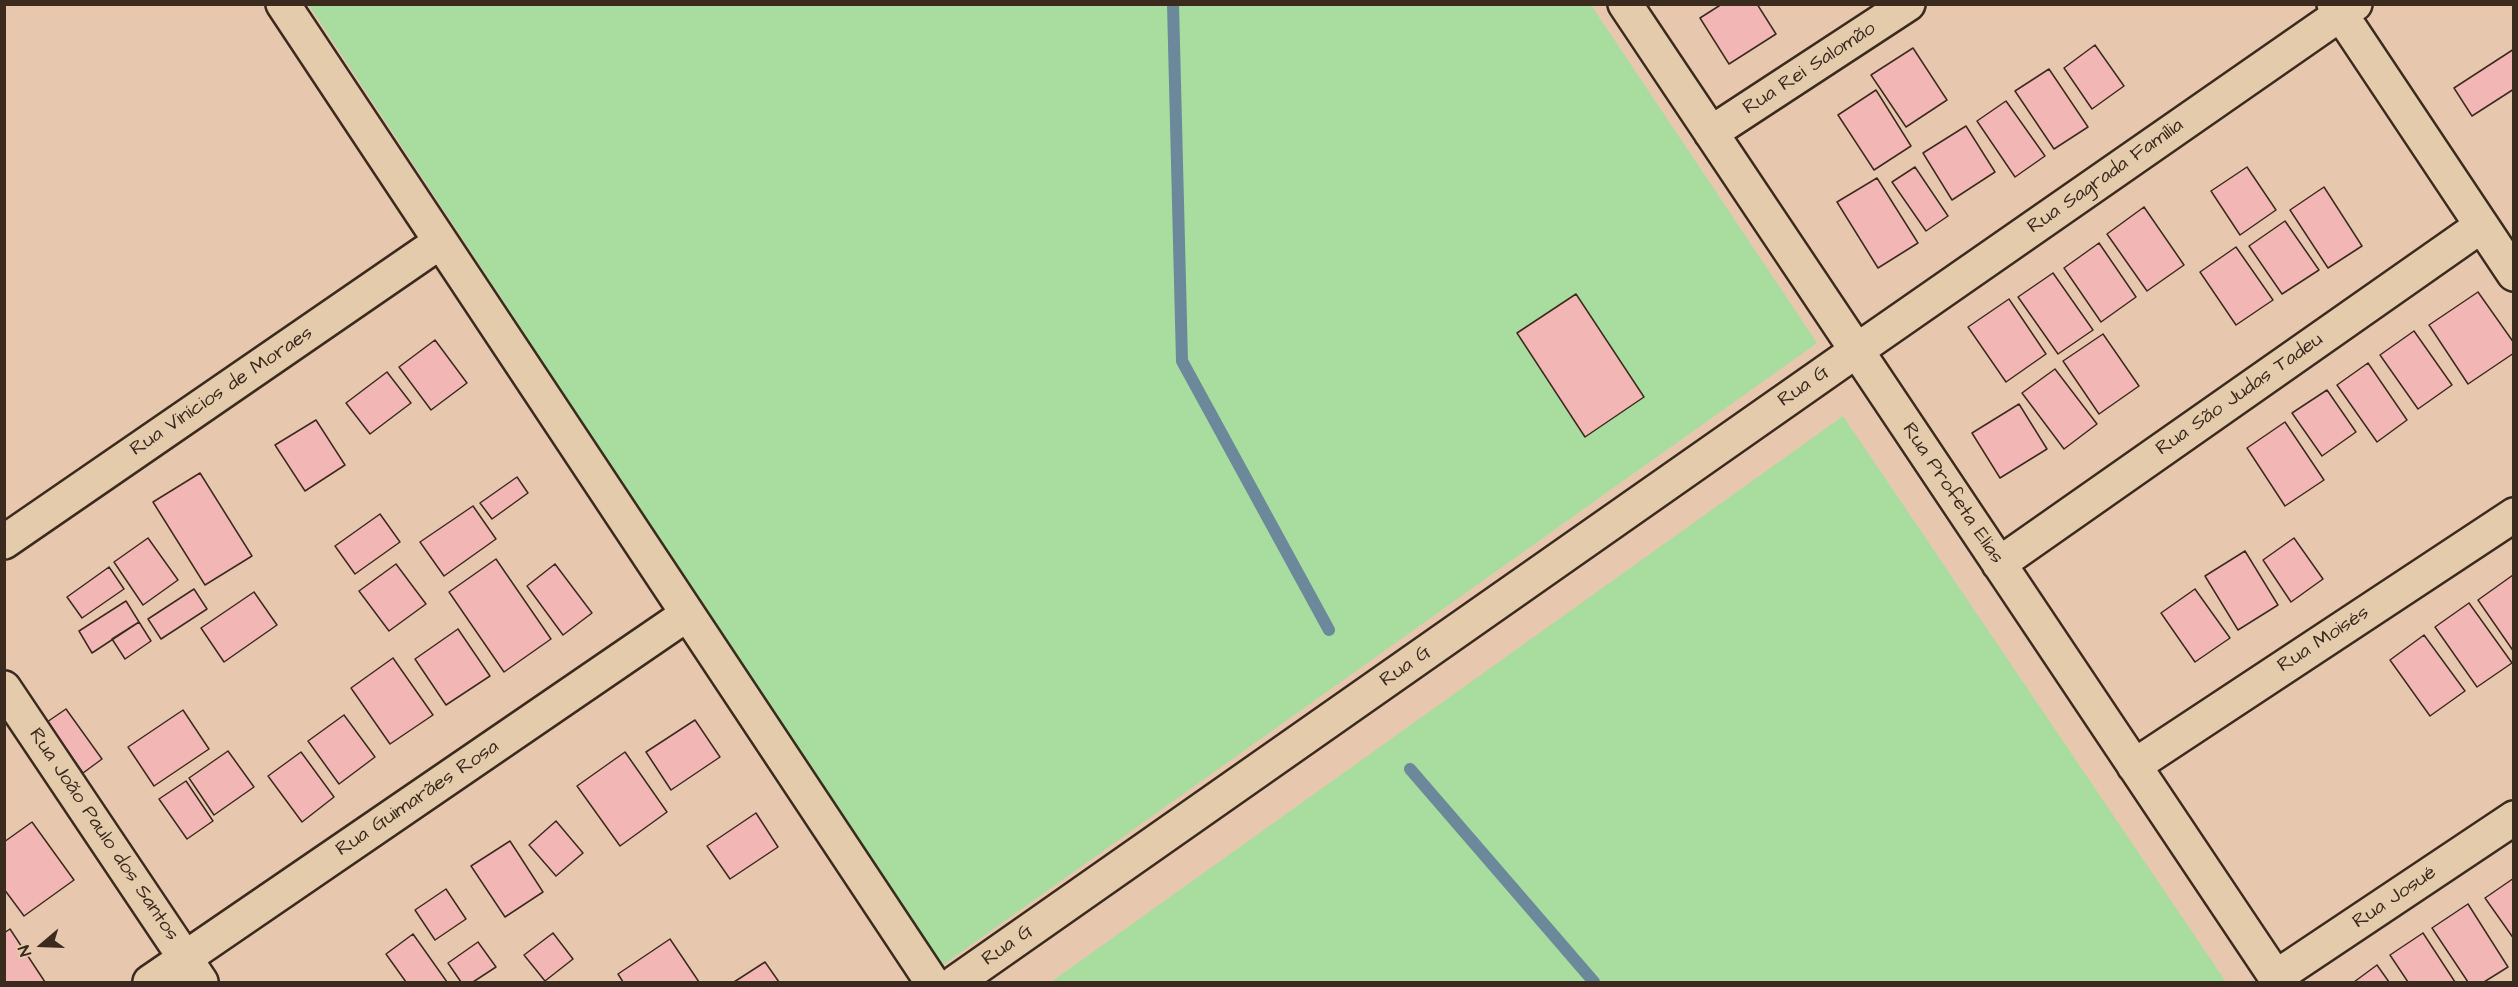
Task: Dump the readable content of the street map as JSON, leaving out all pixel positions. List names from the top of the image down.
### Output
{
  "streets": {
    "street": [
      "Rua Rei Salomão",
      "Rua Sagrada Família",
      "Rua G",
      "Rua Vinícios de Moraes",
      "Rua São Judas Tadeu",
      "Rua Profeta Elias",
      "Rua Moisés",
      "Rua Guimarães Rosa",
      "Rua João Paulo dos Santos",
      "Rua Josué"
    ]
  },
  "crossings": [
    ["Rua Rei Salomão", "Rua Profeta Elias"],
    ["Rua Sagrada Família", "Rua G"],
    ["Rua Sagrada Família", "Rua Profeta Elias"],
    ["Rua G", "Rua Profeta Elias"],
    ["Rua São Judas Tadeu", "Rua Profeta Elias"],
    ["Rua Profeta Elias", "Rua Moisés"],
    ["Rua Profeta Elias", "Rua Josué"],
    ["Rua Guimarães Rosa", "Rua João Paulo dos Santos"]
  ],
  "north": "left"
}
